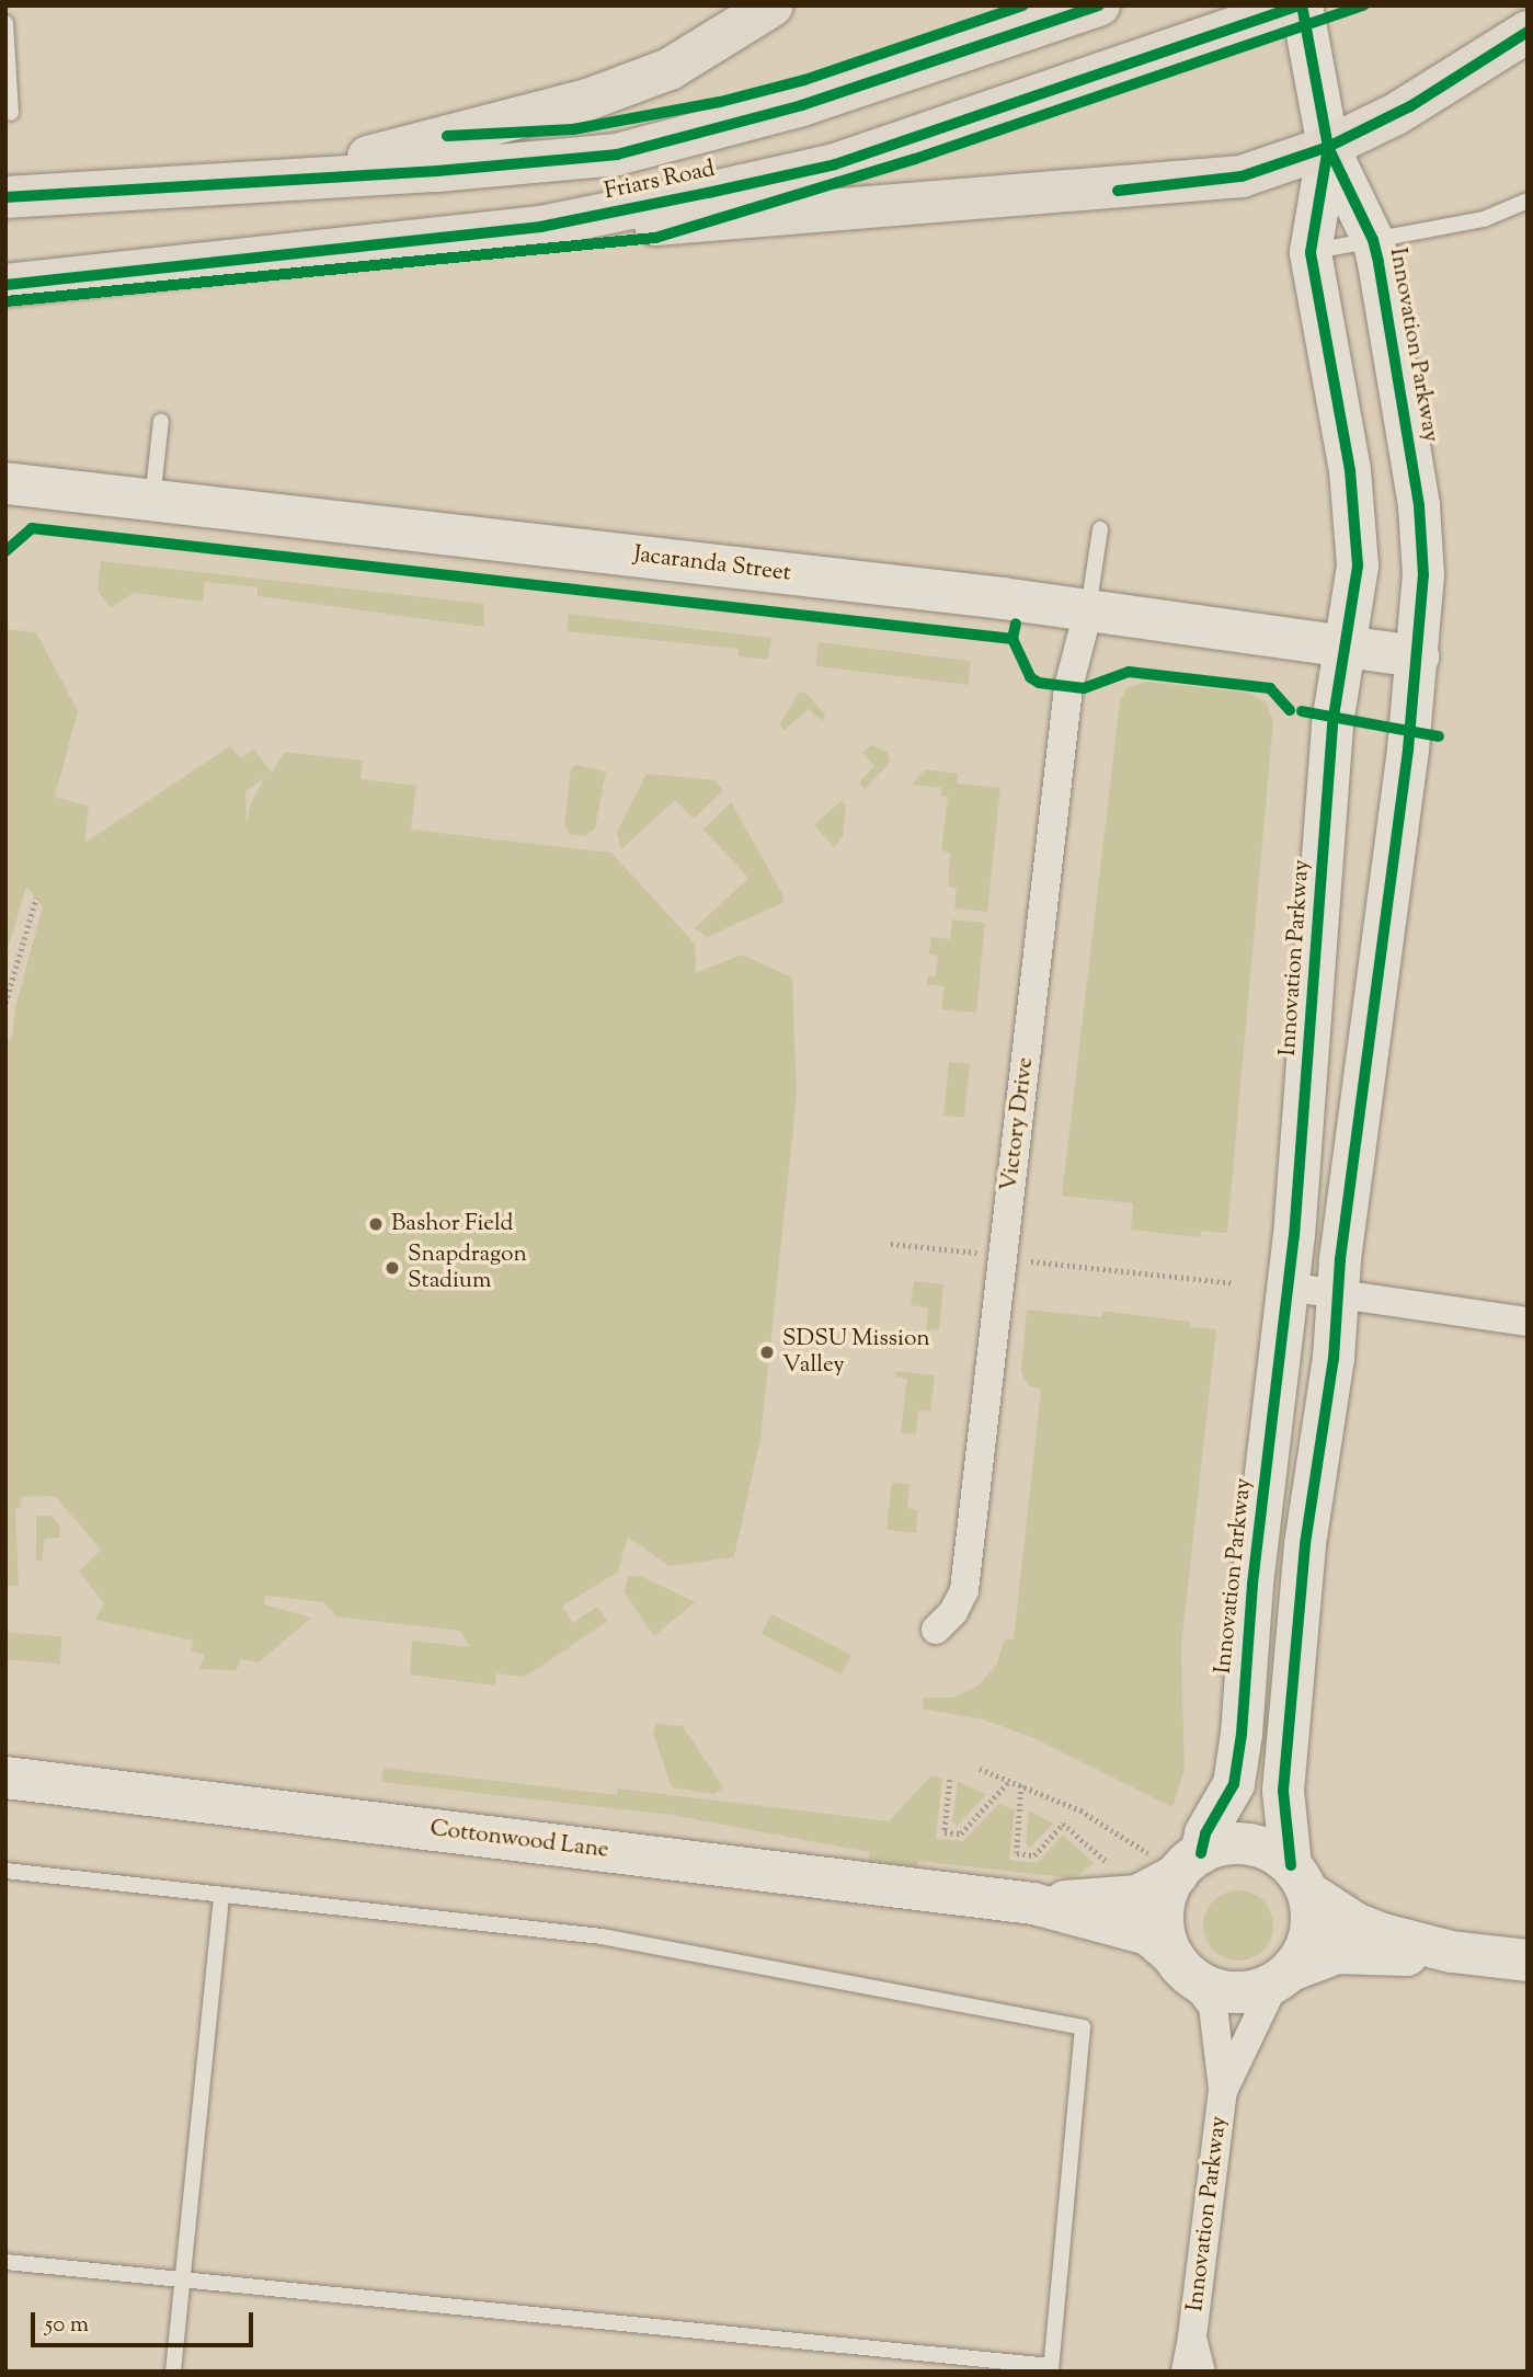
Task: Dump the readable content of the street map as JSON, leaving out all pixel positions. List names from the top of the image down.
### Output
{
  "streets": {
    "highway": ["Friars Road"],
    "main road": ["Innovation Parkway", "Jacaranda Street", "Cottonwood Lane"],
    "street": ["Victory Drive"]
  },
  "crossings": [
    ["Innovation Parkway", "Jacaranda Street"],
    ["Innovation Parkway", "Cottonwood Lane"],
    ["Jacaranda Street", "Victory Drive"]
  ],
  "places": ["Bashor Field", "Snapdragon Stadium", "SDSU Mission Valley"],
  "scale_bar": "50 m"
}
